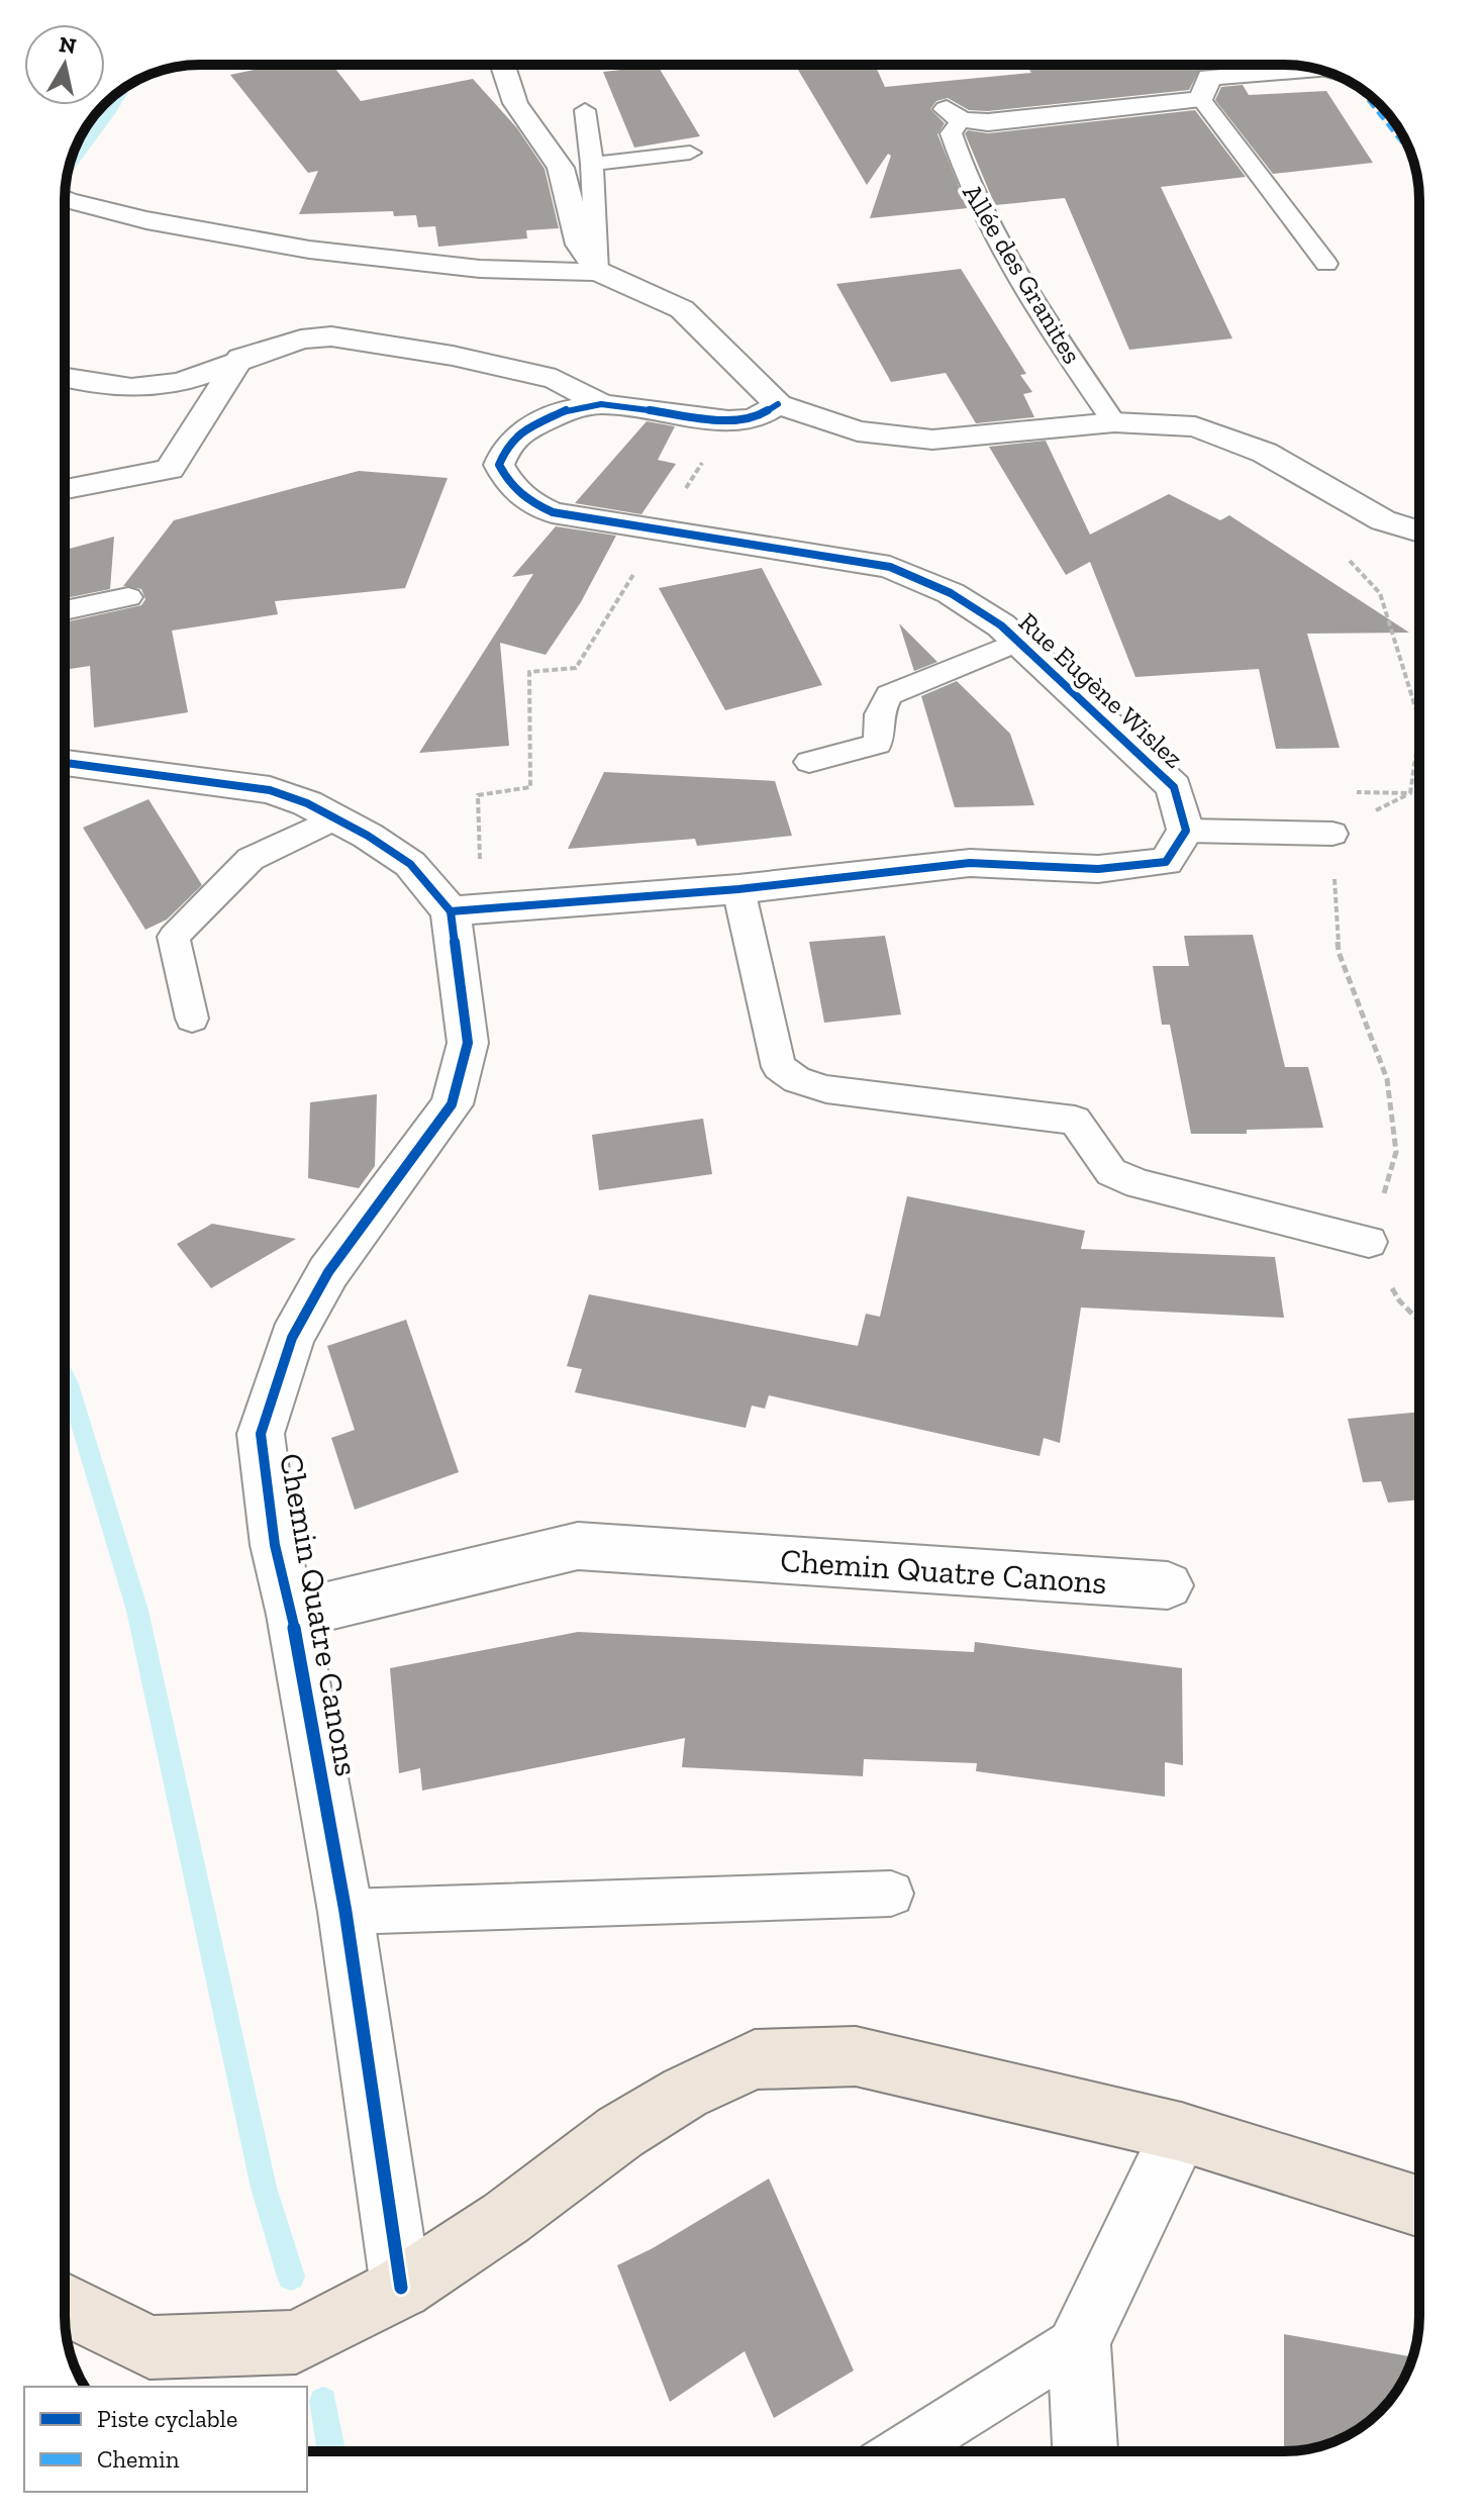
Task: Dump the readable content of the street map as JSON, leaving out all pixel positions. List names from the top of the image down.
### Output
{
  "streets": {
    "street": ["Rue Eugène Wislez", "Chemin Quatre Canons"],
    "lane": ["Allée des Granites"]
  },
  "legend": ["Piste cyclable", "Chemin"],
  "north": "top"
}
